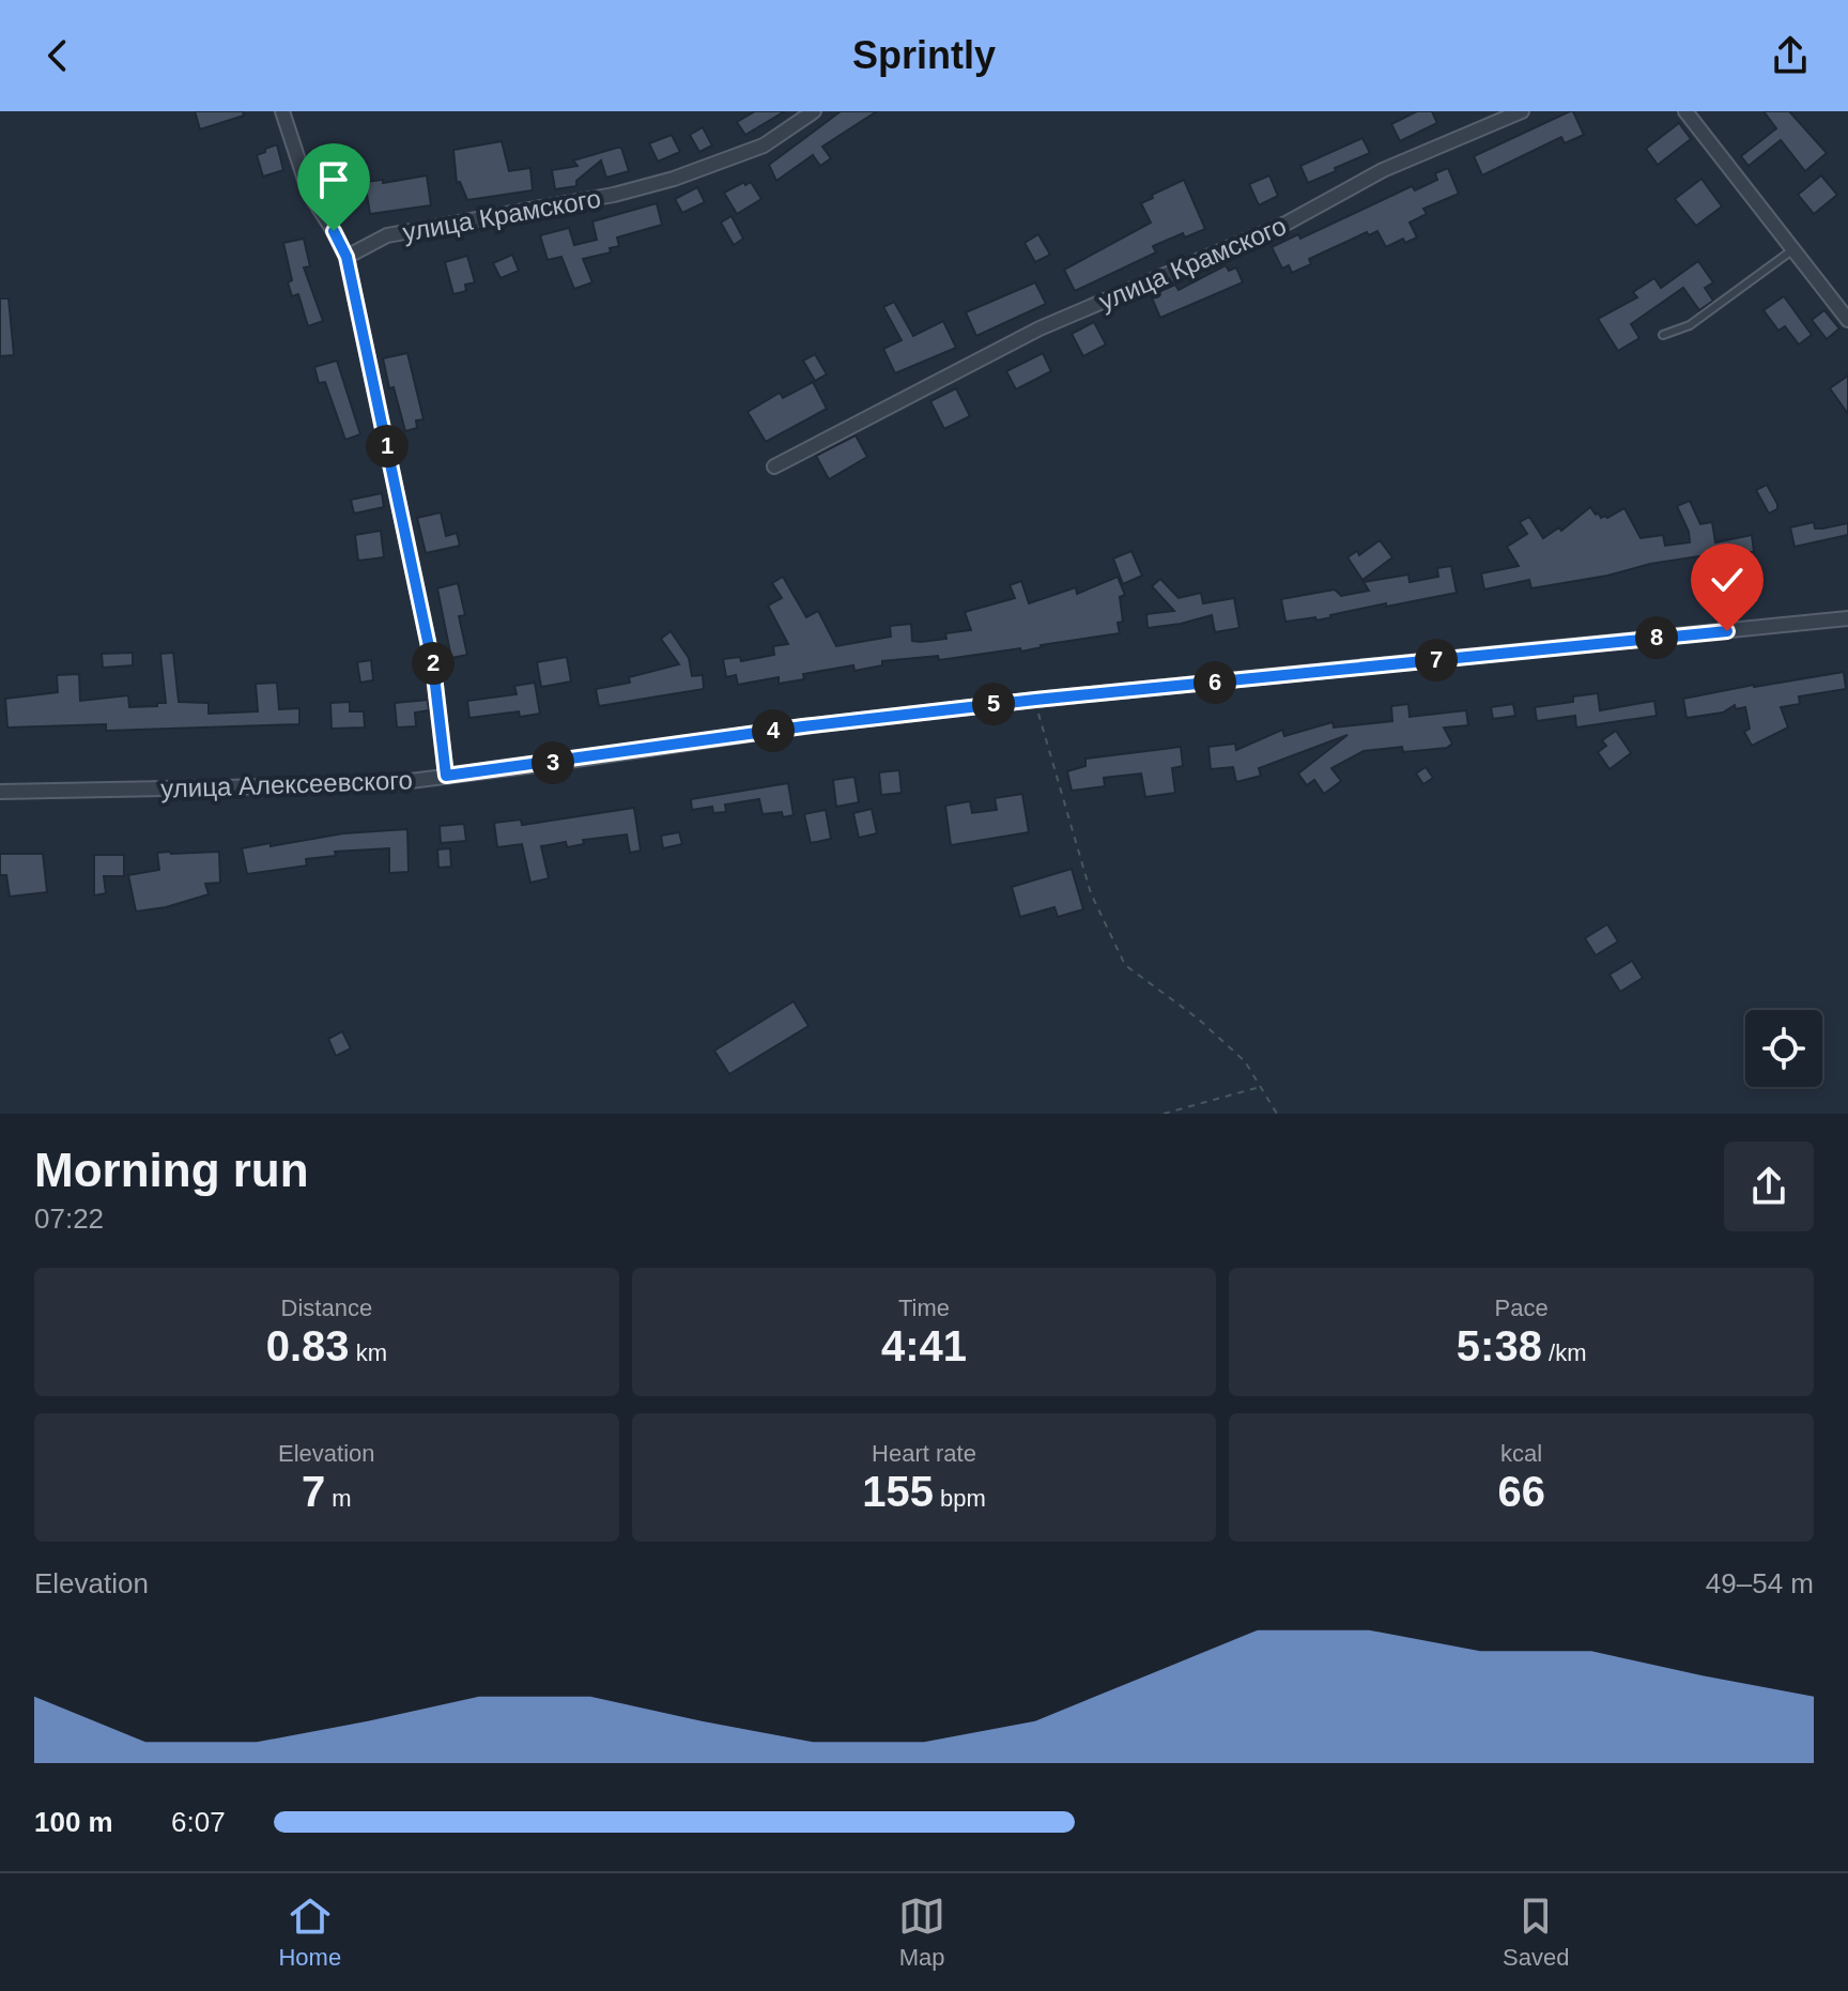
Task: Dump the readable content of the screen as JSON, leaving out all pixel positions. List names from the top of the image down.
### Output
{
  "streets": {
    "street": ["улица Крамского", "улица Алексеевского"]
  },
  "page": {
    "header": "Sprintly",
    "pins": [
      "1",
      "8",
      "7",
      "2",
      "6",
      "5",
      "4",
      "3"
    ],
    "heading": ["Morning run", "07:22"],
    "stats": [
      ["Distance", "0.83 km"],
      ["Time", "4:41"],
      ["Pace", "5:38 /km"],
      ["Elevation", "7 m"],
      ["Heart rate", "155 bpm"],
      ["kcal", "66"]
    ],
    "chart": ["Elevation", "49–54 m"],
    "list": [
      {
        "name": "100 m",
        "note": "6:07"
      }
    ],
    "tabs": ["Home", "Map", "Saved"]
  }
}
